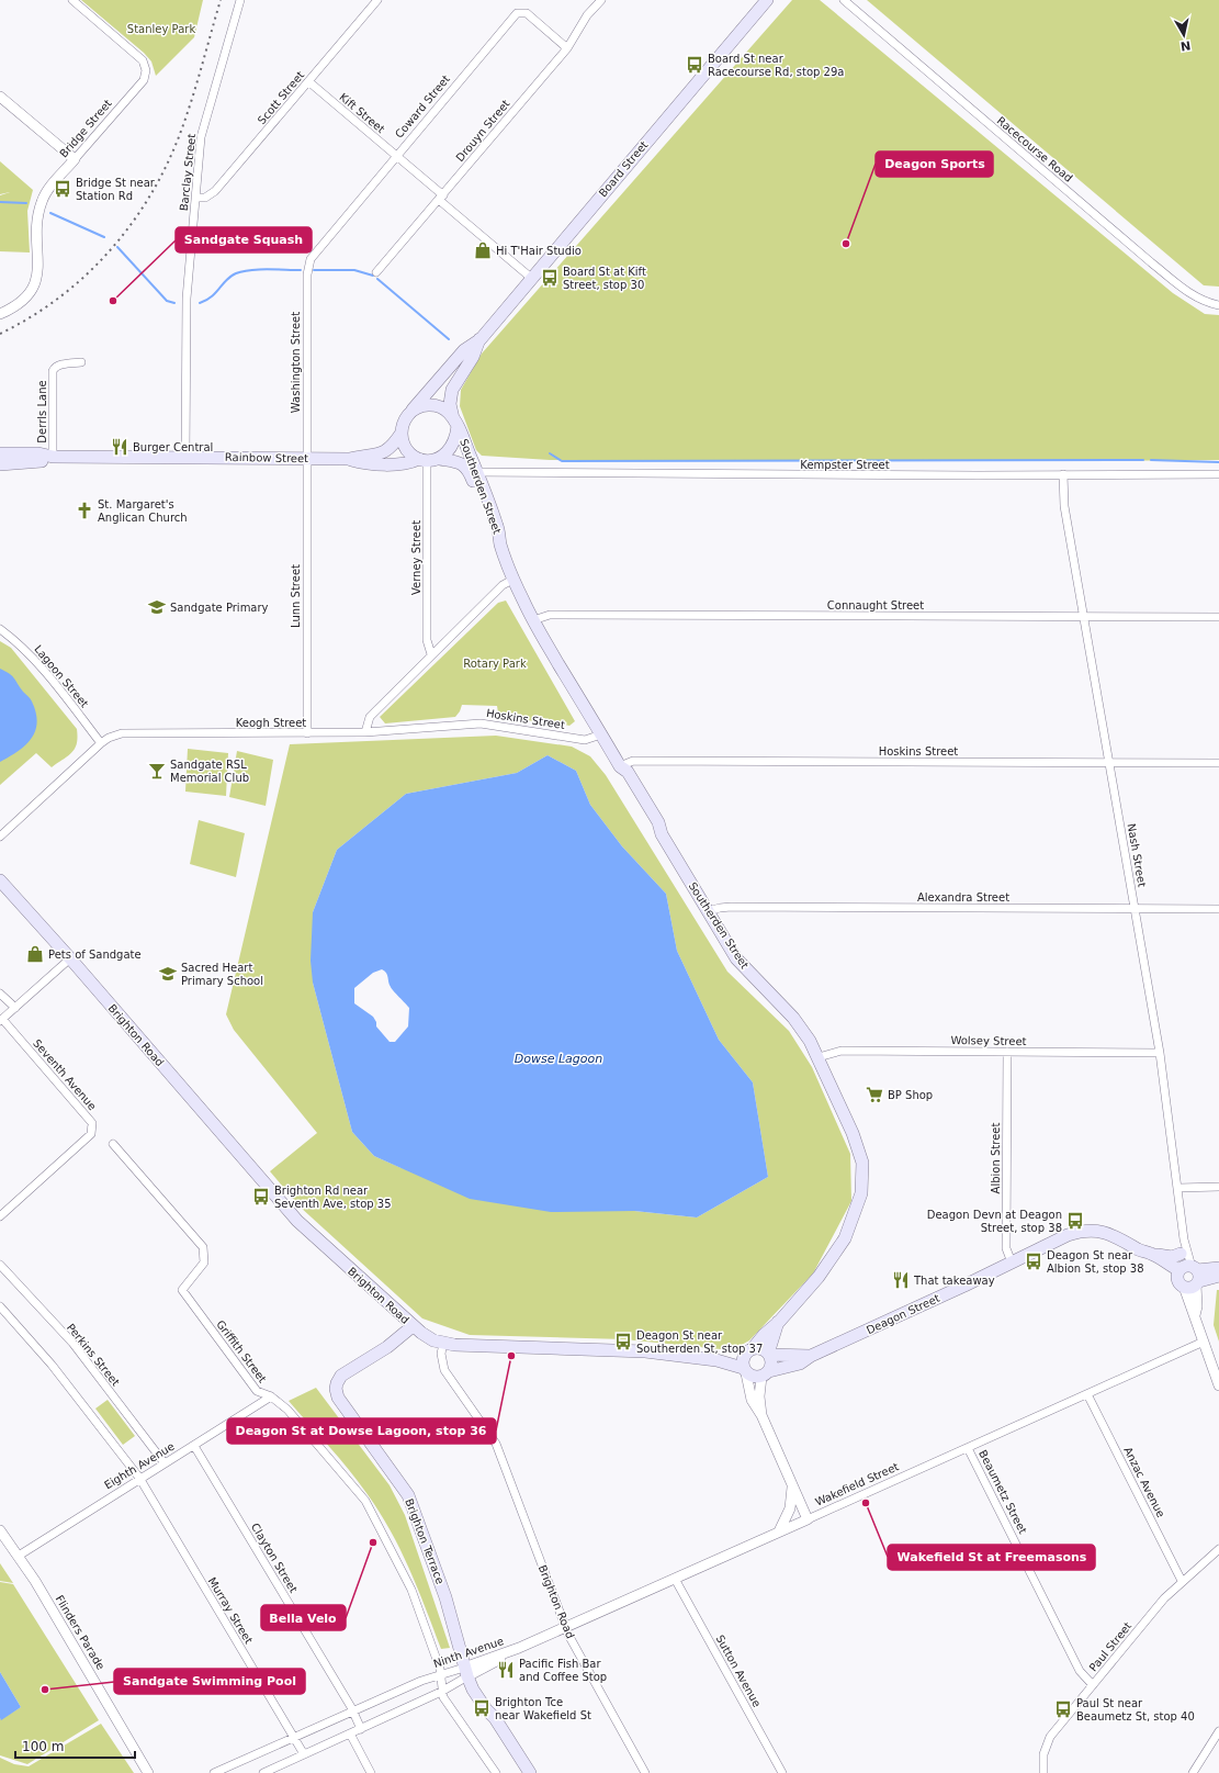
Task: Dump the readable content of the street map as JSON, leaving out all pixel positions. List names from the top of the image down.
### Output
{
  "streets": {
    "main road": [
      "Board Street",
      "Rainbow Street",
      "Southerden Street",
      "Brighton Road",
      "Deagon Street",
      "Brighton Terrace"
    ],
    "street": [
      "Scott Street",
      "Coward Street",
      "Kift Street",
      "Bridge Street",
      "Drouyn Street",
      "Racecourse Road",
      "Barclay Street",
      "Washington Street",
      "Derrls Lane",
      "Kempster Street",
      "Verney Street",
      "Lunn Street",
      "Connaught Street",
      "Lagoon Street",
      "Hoskins Street",
      "Keogh Street",
      "Nash Street",
      "Alexandra Street",
      "Wolsey Street",
      "Seventh Avenue",
      "Albion Street",
      "Griffith Street",
      "Perkins Street",
      "Eighth Avenue",
      "Anzac Avenue",
      "Wakefield Street",
      "Beaumetz Street",
      "Clayton Street",
      "Murray Street",
      "Flinders Parade",
      "Paul Street",
      "Ninth Avenue",
      "Sutton Avenue"
    ]
  },
  "crossings": [
    ["Scott Street", "Kift Street"],
    ["Scott Street", "Barclay Street"],
    ["Coward Street", "Kift Street"],
    ["Coward Street", "Drouyn Street"],
    ["Coward Street", "Washington Street"],
    ["Kift Street", "Drouyn Street"],
    ["Kift Street", "Board Street"],
    ["Board Street", "Rainbow Street"],
    ["Board Street", "Southerden Street"],
    ["Board Street", "Verney Street"],
    ["Barclay Street", "Rainbow Street"],
    ["Washington Street", "Rainbow Street"],
    ["Washington Street", "Lunn Street"],
    ["Derrls Lane", "Rainbow Street"],
    ["Rainbow Street", "Southerden Street"],
    ["Rainbow Street", "Verney Street"],
    ["Rainbow Street", "Lunn Street"],
    ["Kempster Street", "Southerden Street"],
    ["Kempster Street", "Nash Street"],
    ["Southerden Street", "Verney Street"],
    ["Southerden Street", "Connaught Street"],
    ["Southerden Street", "Hoskins Street"],
    ["Southerden Street", "Alexandra Street"],
    ["Southerden Street", "Wolsey Street"],
    ["Southerden Street", "Deagon Street"],
    ["Lunn Street", "Keogh Street"],
    ["Connaught Street", "Nash Street"],
    ["Lagoon Street", "Keogh Street"],
    ["Hoskins Street", "Keogh Street"],
    ["Hoskins Street", "Nash Street"],
    ["Nash Street", "Alexandra Street"],
    ["Nash Street", "Wolsey Street"],
    ["Nash Street", "Deagon Street"],
    ["Brighton Road", "Wakefield Street"],
    ["Brighton Road", "Brighton Terrace"],
    ["Wolsey Street", "Albion Street"],
    ["Albion Street", "Deagon Street"],
    ["Griffith Street", "Eighth Avenue"],
    ["Griffith Street", "Ninth Avenue"],
    ["Perkins Street", "Eighth Avenue"],
    ["Eighth Avenue", "Clayton Street"],
    ["Eighth Avenue", "Murray Street"],
    ["Eighth Avenue", "Flinders Parade"],
    ["Anzac Avenue", "Wakefield Street"],
    ["Anzac Avenue", "Paul Street"],
    ["Wakefield Street", "Beaumetz Street"],
    ["Wakefield Street", "Ninth Avenue"],
    ["Wakefield Street", "Sutton Avenue"],
    ["Beaumetz Street", "Paul Street"],
    ["Brighton Terrace", "Ninth Avenue"],
    ["Clayton Street", "Ninth Avenue"],
    ["Murray Street", "Ninth Avenue"]
  ],
  "water": ["Dowse Lagoon"],
  "parks": ["Stanley Park", "Rotary Park"],
  "places": {
    "bus stop": [
      "Board St near Racecourse Rd, stop 29a",
      "Bridge St near Station Rd",
      "Board St at Kift Street, stop 30",
      "Brighton Rd near Seventh Ave, stop 35",
      "Deagon Devn at Deagon Street, stop 38",
      "Deagon St near Albion St, stop 38",
      "Deagon St near Southerden St, stop 37",
      "Brighton Tce near Wakefield St",
      "Paul St near Beaumetz St, stop 40"
    ],
    "other": [
      "Deagon Sports",
      "Sandgate Squash",
      "Deagon St at Dowse Lagoon, stop 36",
      "Wakefield St at Freemasons",
      "Bella Velo",
      "Sandgate Swimming Pool"
    ],
    "shop": ["Hi T'Hair Studio", "Pets of Sandgate"],
    "restaurant": ["Burger Central", "That takeaway", "Pacific Fish Bar and Coffee Stop"],
    "church": ["St. Margaret's Anglican Church"],
    "school or university": ["Sandgate Primary", "Sacred Heart Primary School"],
    "bar": ["Sandgate RSL Memorial Club"],
    "supermarket": ["BP Shop"]
  },
  "scale_bar": "100 m",
  "north": "bottom"
}
